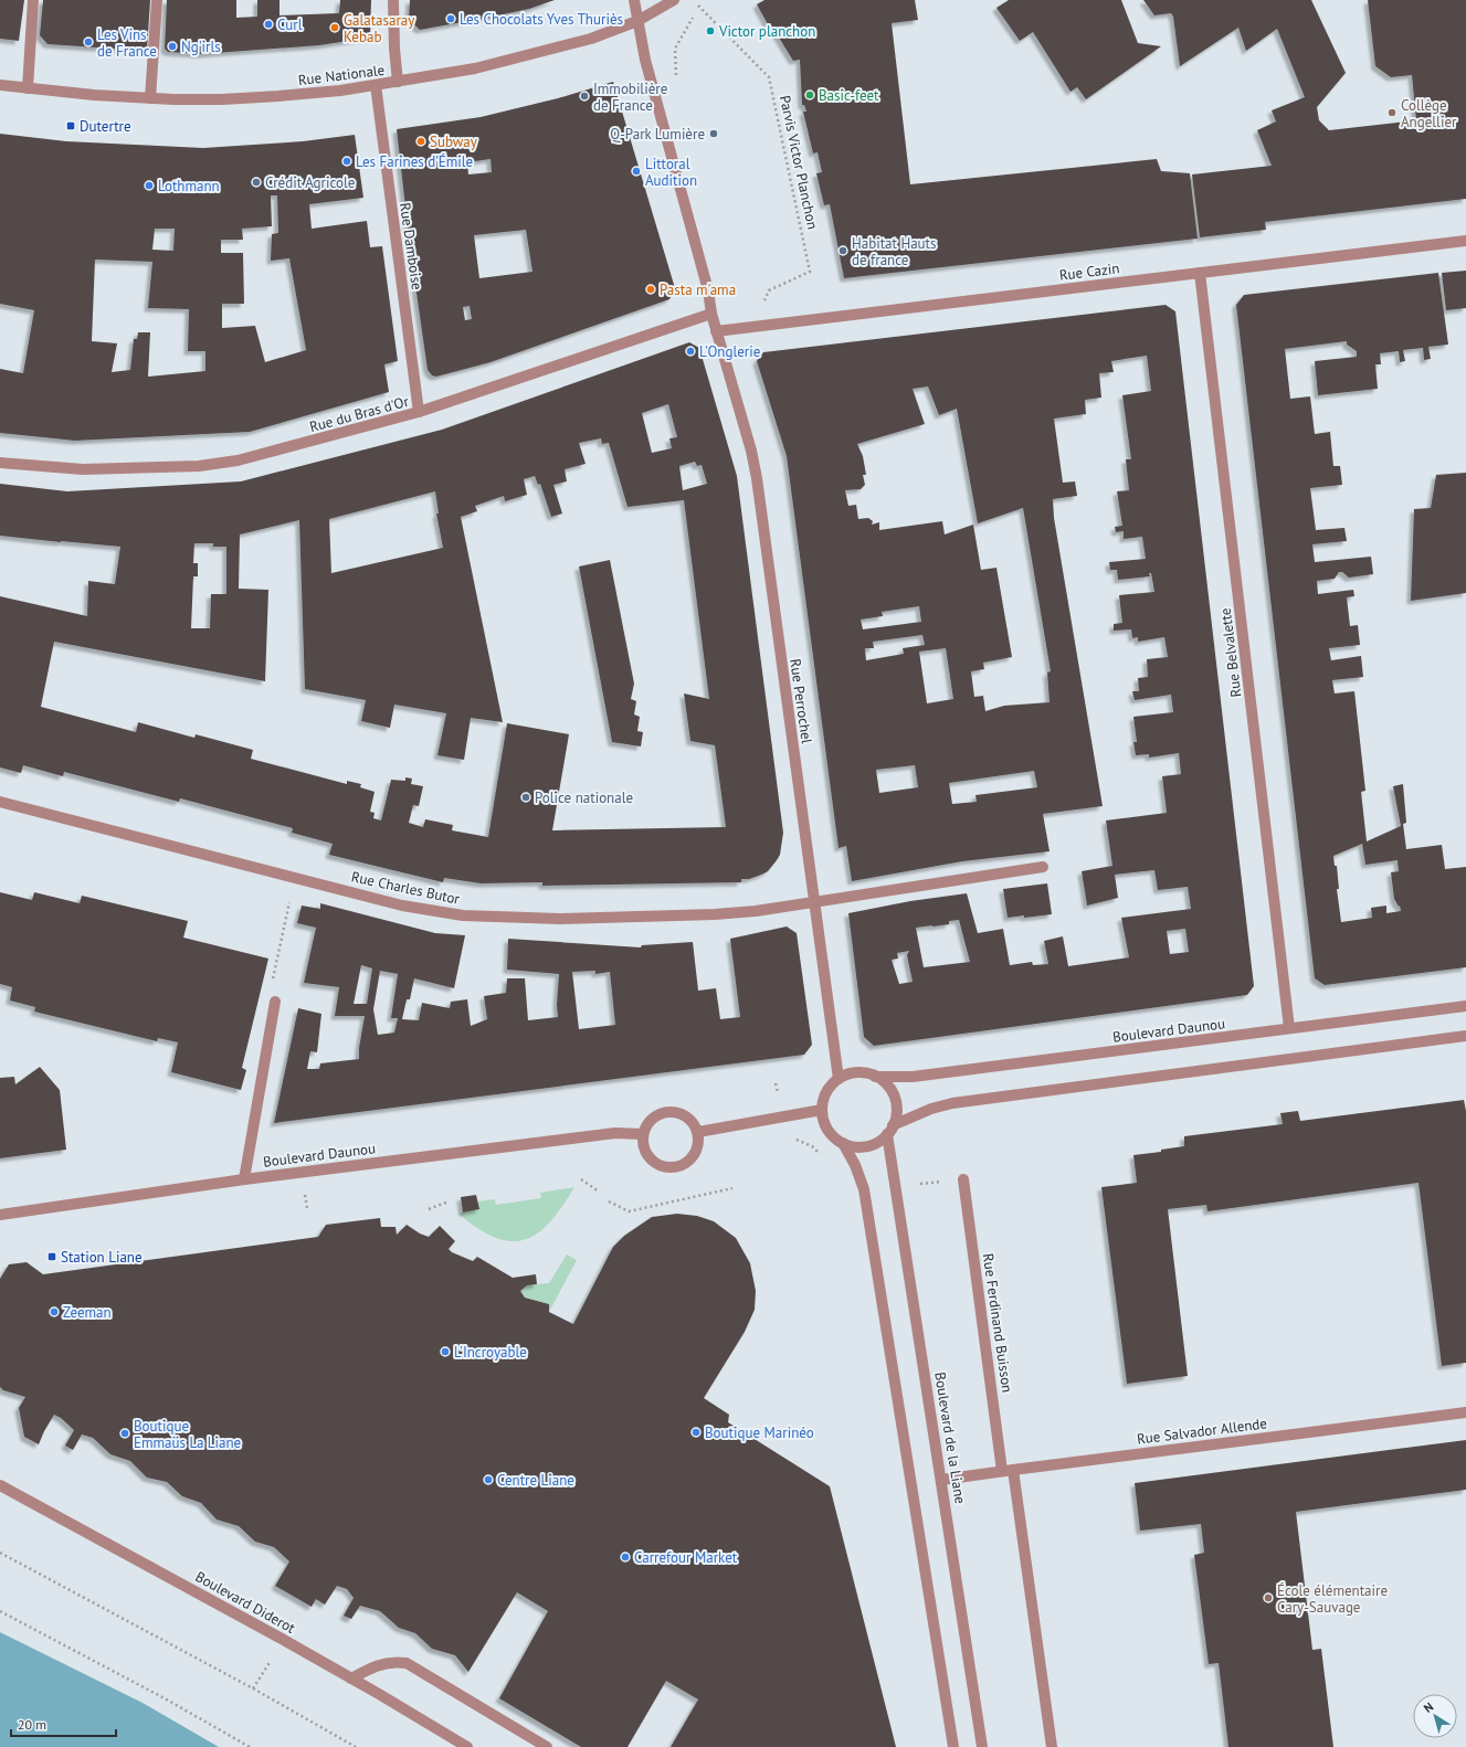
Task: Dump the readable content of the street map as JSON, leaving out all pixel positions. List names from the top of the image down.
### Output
{
  "streets": {
    "street": [
      "Rue Nationale",
      "Rue Damboise",
      "Rue Cazin",
      "Rue du Bras d'Or",
      "Rue Belvalette",
      "Rue Perrochel",
      "Rue Charles Butor",
      "Boulevard Daunou",
      "Rue Ferdinand Buisson",
      "Rue Salvador Allende",
      "Boulevard de la Liane",
      "Boulevard Diderot"
    ],
    "path": ["Parvis Victor Planchon"]
  },
  "crossings": [
    ["Rue Nationale", "Rue Damboise"],
    ["Rue Nationale", "Rue Perrochel"],
    ["Parvis Victor Planchon", "Rue Cazin"],
    ["Rue Damboise", "Rue du Bras d'Or"],
    ["Rue Cazin", "Rue Belvalette"],
    ["Rue Cazin", "Rue Perrochel"],
    ["Rue du Bras d'Or", "Rue Perrochel"],
    ["Rue Belvalette", "Boulevard Daunou"],
    ["Rue Perrochel", "Rue Charles Butor"],
    ["Rue Perrochel", "Boulevard Daunou"],
    ["Rue Perrochel", "Boulevard de la Liane"],
    ["Boulevard Daunou", "Boulevard de la Liane"],
    ["Rue Ferdinand Buisson", "Rue Salvador Allende"],
    ["Rue Salvador Allende", "Boulevard de la Liane"]
  ],
  "places": {
    "other": [
      "Les Chocolats Yves Thuriès",
      "Curl",
      "Galatasaray Kebab",
      "Victor planchon",
      "Les Vins de France",
      "Ng'irls",
      "Basic-feet",
      "Immobilière de France",
      "Collège Angellier",
      "Q-Park Lumière",
      "Subway",
      "Les Farines d’Émile",
      "Littoral Audition",
      "Crédit Agricole",
      "Lothmann",
      "Habitat Hauts de france",
      "Pasta m'ama",
      "L'Onglerie",
      "Police nationale",
      "Zeeman",
      "L'Incroyable",
      "Boutique Marinéo",
      "Boutique Emmaüs La Liane",
      "Centre Liane",
      "Carrefour Market",
      "École élémentaire Cary-Sauvage"
    ],
    "transit": ["Dutertre", "Station Liane"]
  },
  "scale_bar": "20 m",
  "north": "top left"
}
